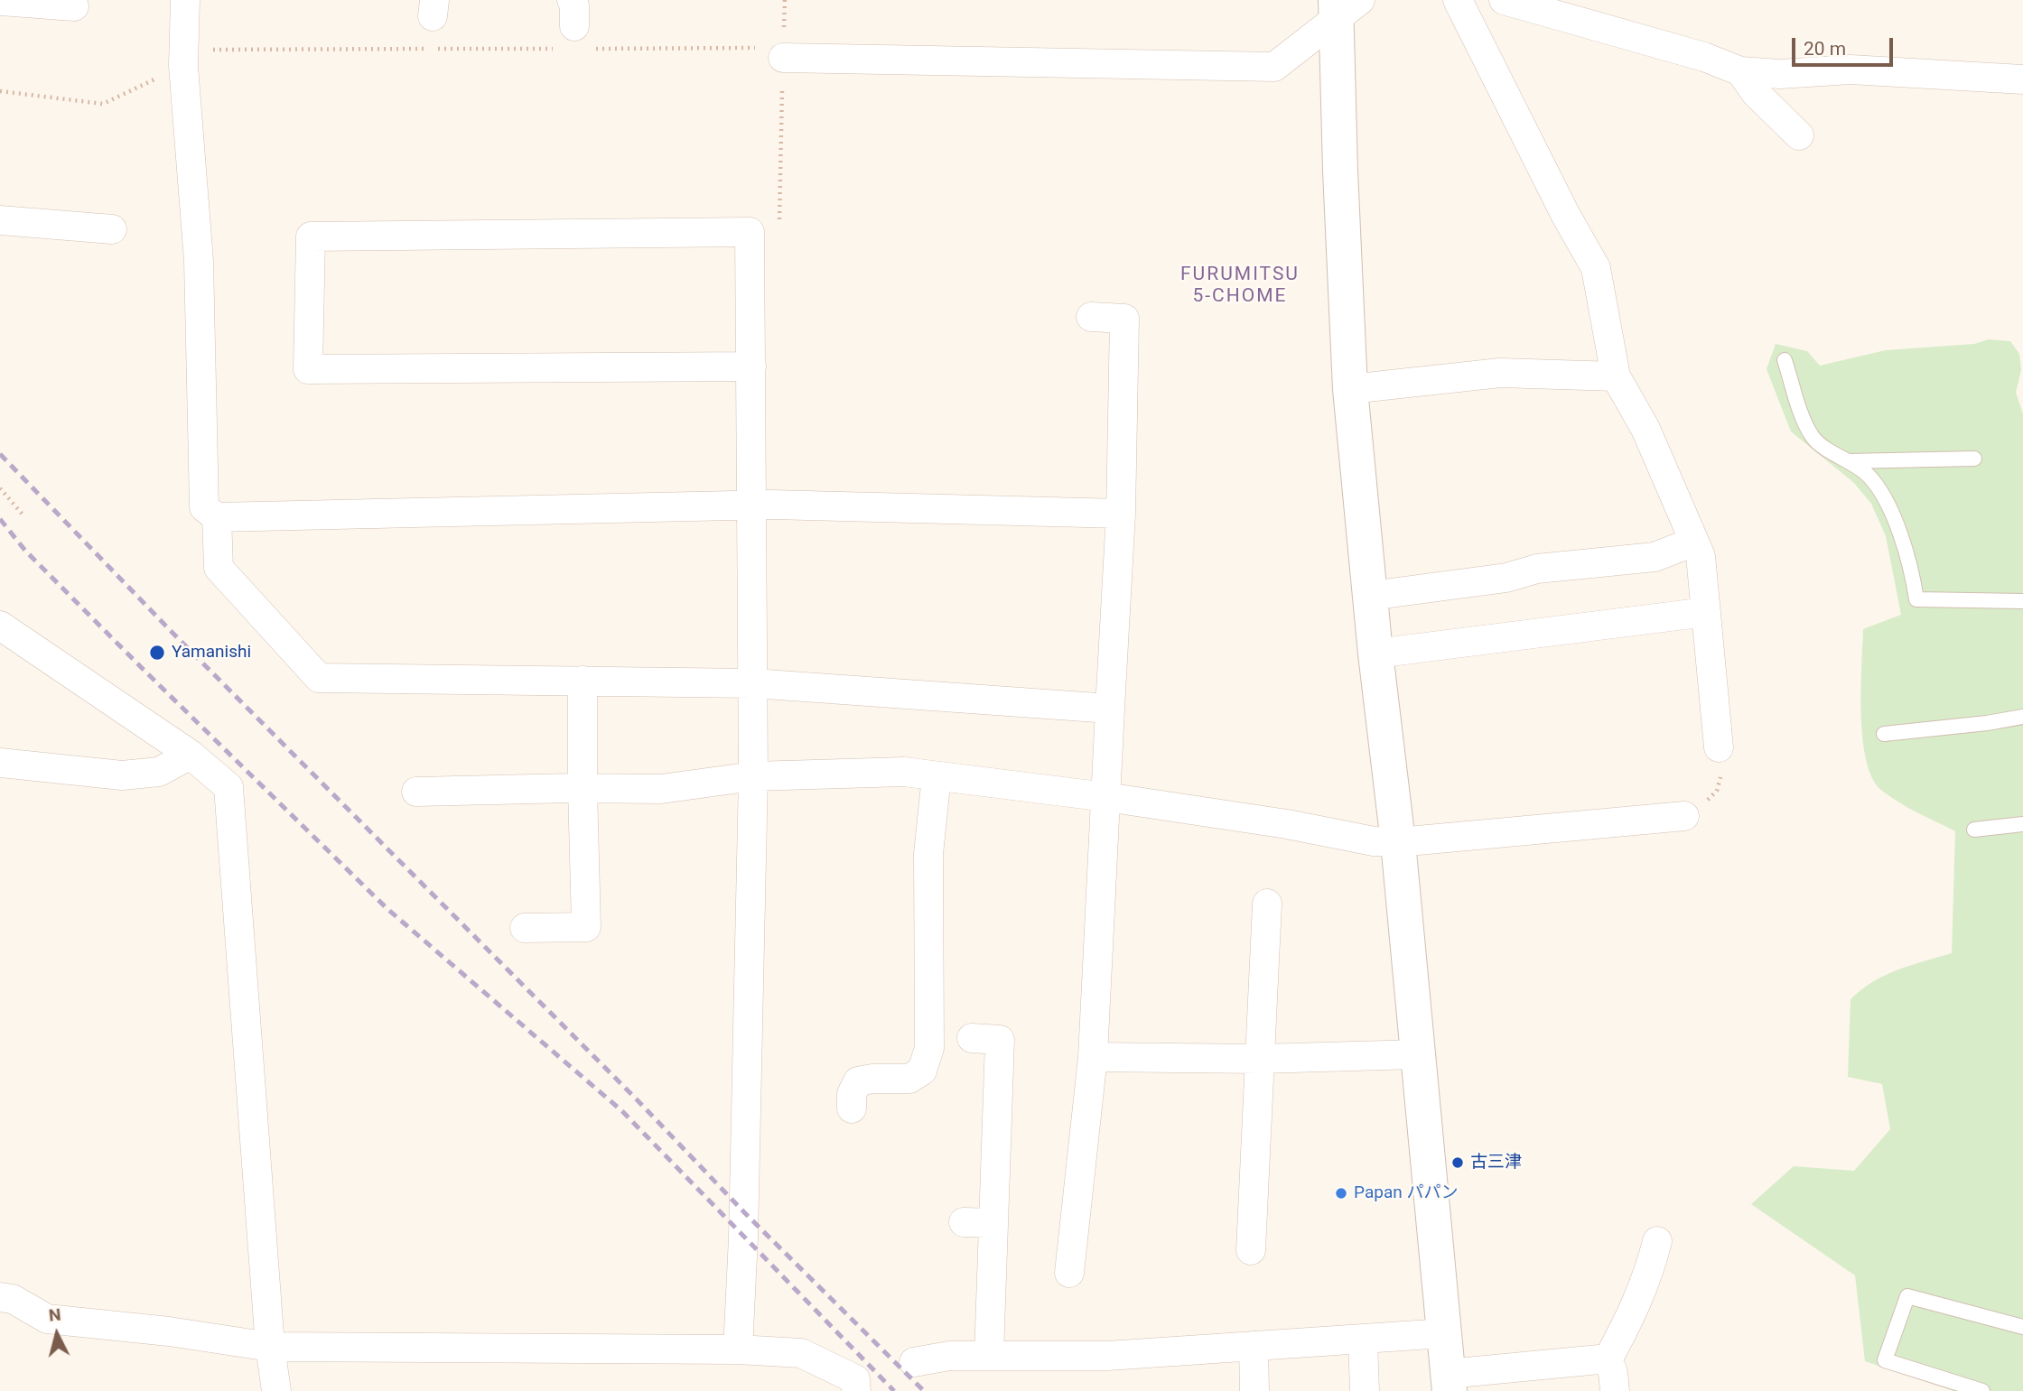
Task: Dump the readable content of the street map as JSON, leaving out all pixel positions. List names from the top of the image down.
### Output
{
  "districts": ["FURUMITSU 5-CHOME"],
  "places": ["Yamanishi", "古三津", "Papan パパン"],
  "scale_bar": "20 m",
  "north": "top"
}
